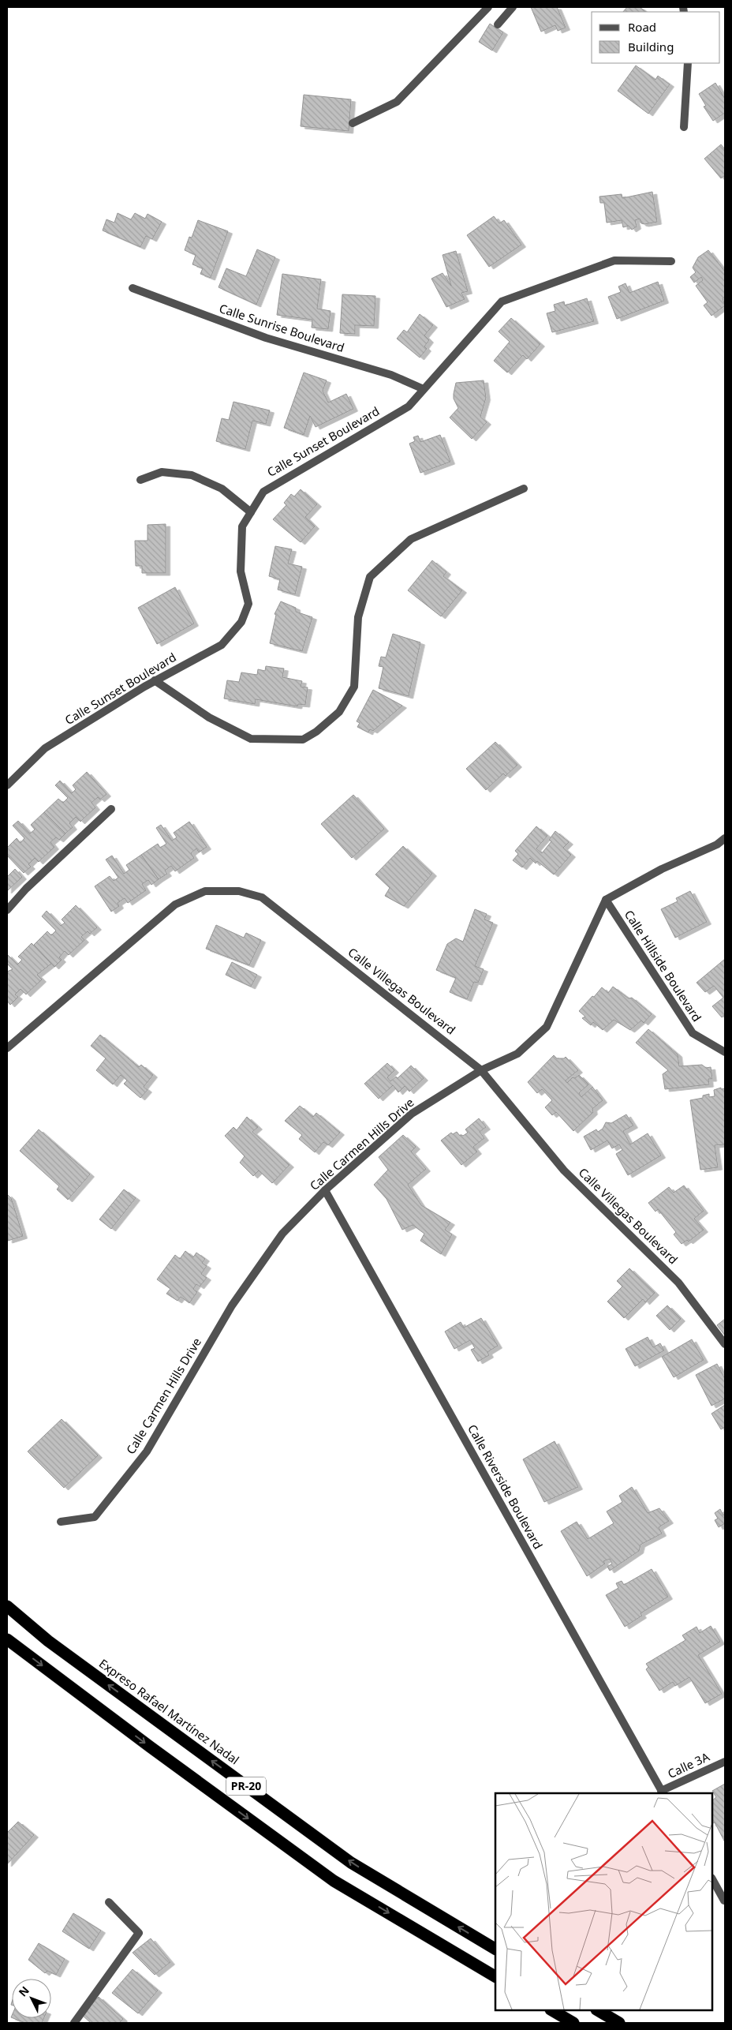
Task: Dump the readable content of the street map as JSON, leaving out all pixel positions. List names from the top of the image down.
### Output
{
  "streets": {
    "highway": ["Expreso Rafael Martínez Nadal", "PR-20"],
    "street": [
      "Calle Sunrise Boulevard",
      "Calle Sunset Boulevard",
      "Calle Hillside Boulevard",
      "Calle Villegas Boulevard",
      "Calle Carmen Hills Drive",
      "Calle Riverside Boulevard",
      "Calle 3A"
    ]
  },
  "crossings": [
    ["Calle Sunrise Boulevard", "Calle Sunset Boulevard"],
    ["Calle Hillside Boulevard", "Calle Carmen Hills Drive"],
    ["Calle Villegas Boulevard", "Calle Carmen Hills Drive"],
    ["Calle Carmen Hills Drive", "Calle Riverside Boulevard"],
    ["Calle Riverside Boulevard", "Calle 3A"]
  ],
  "legend": ["Road", "Building"],
  "north": "top left"
}
